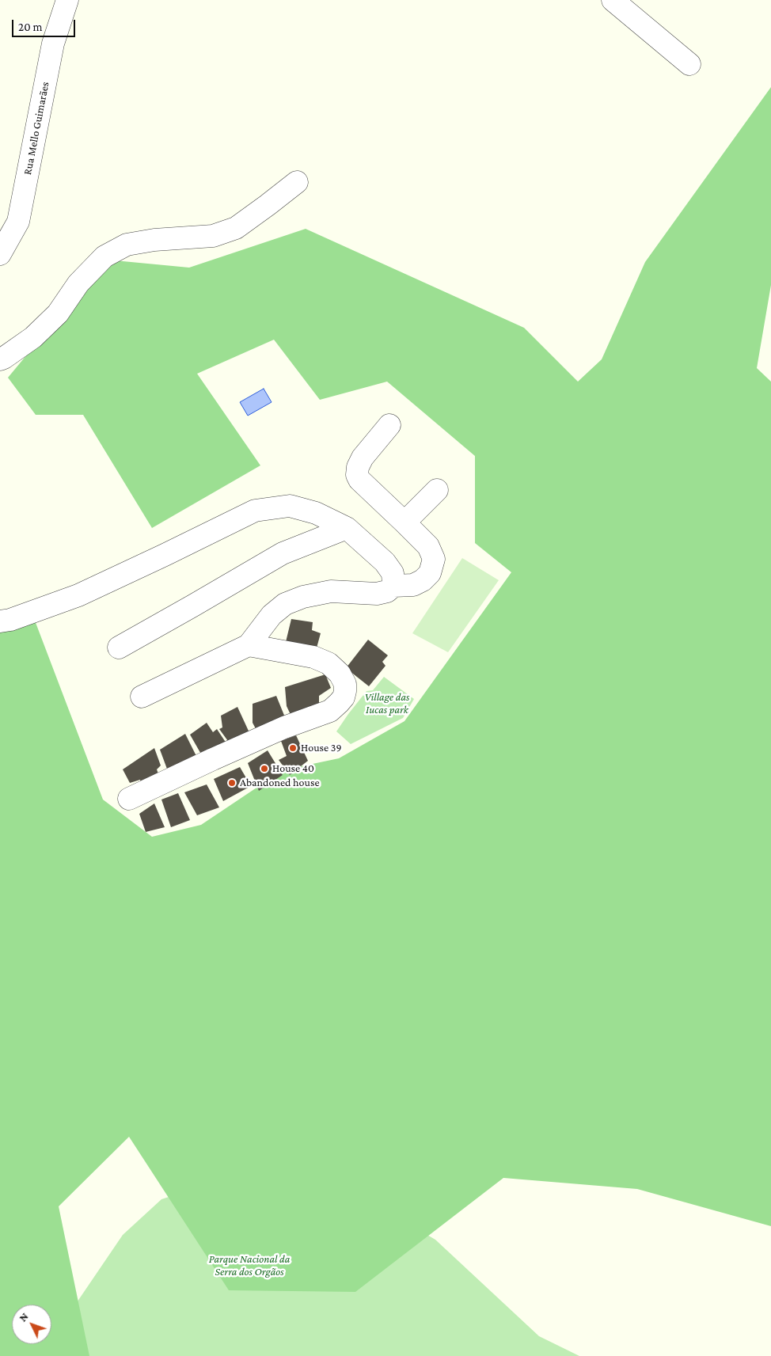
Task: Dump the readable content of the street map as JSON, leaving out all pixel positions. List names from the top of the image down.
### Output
{
  "streets": {
    "street": ["Rua Mello Guimarães"]
  },
  "parks": ["Village das Iucas park", "Parque Nacional da Serra dos Orgãos"],
  "places": ["House 39", "House 40", "Abandoned house"],
  "scale_bar": "20 m",
  "north": "top left"
}
